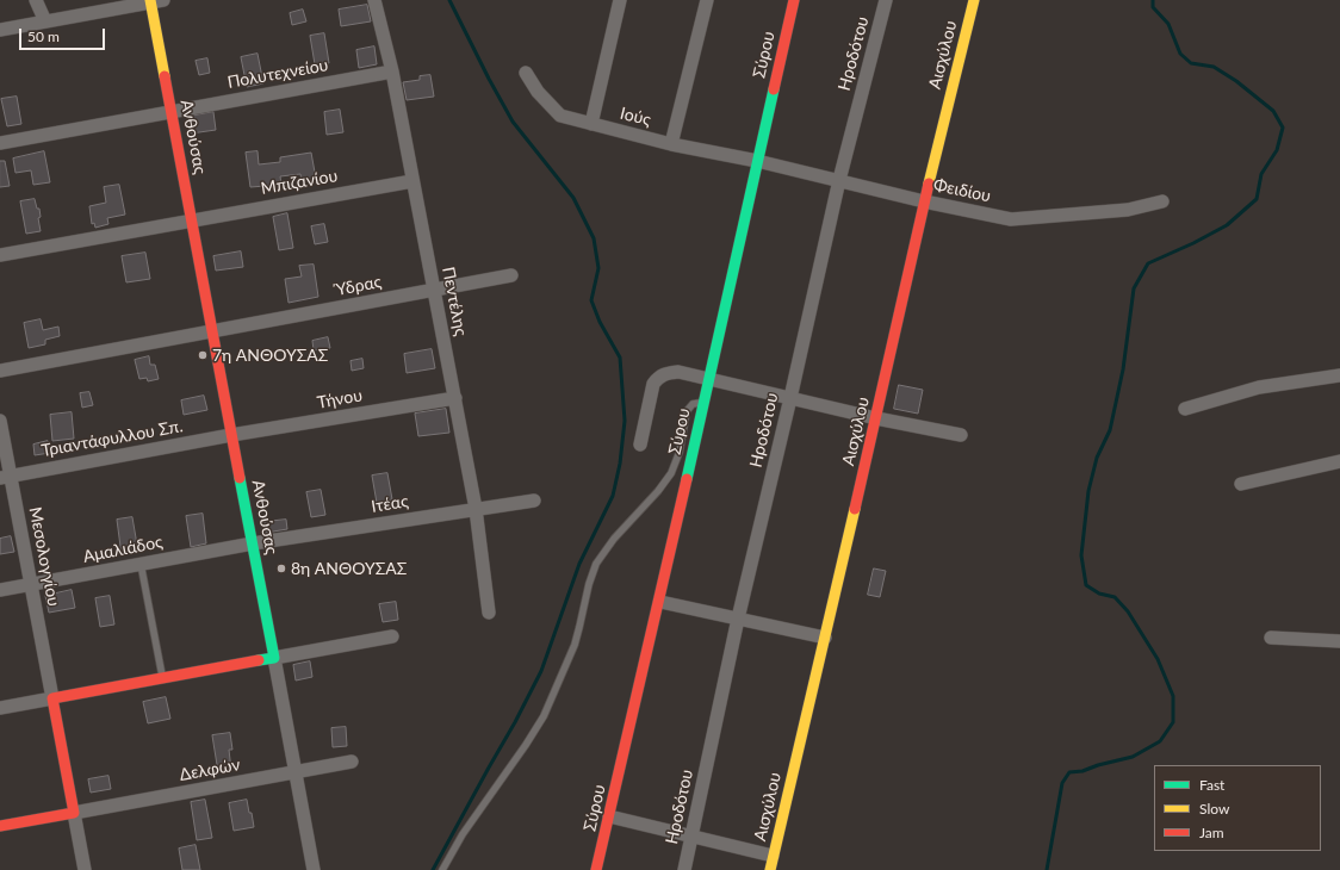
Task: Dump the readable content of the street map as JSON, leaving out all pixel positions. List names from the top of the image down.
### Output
{
  "streets": {
    "street": [
      "Ηροδότου",
      "Σύρου",
      "Αισχύλου",
      "Πολυτεχνείου",
      "Ιούς",
      "Ανθούσας",
      "Μπιζανίου",
      "Φειδίου",
      "Ύδρας",
      "Πεντέλης",
      "Τήνου",
      "Τριαντάφυλλου Σπ.",
      "Ιτέας",
      "Αμαλιάδος",
      "Μεσολογγίου",
      "Δελφών"
    ]
  },
  "crossings": [
    ["Ηροδότου", "Φειδίου"],
    ["Σύρου", "Ιούς"],
    ["Σύρου", "Φειδίου"],
    ["Αισχύλου", "Φειδίου"],
    ["Πολυτεχνείου", "Ανθούσας"],
    ["Πολυτεχνείου", "Πεντέλης"],
    ["Ιούς", "Φειδίου"],
    ["Ανθούσας", "Μπιζανίου"],
    ["Ανθούσας", "Ύδρας"],
    ["Ανθούσας", "Τήνου"],
    ["Ανθούσας", "Τριαντάφυλλου Σπ."],
    ["Ανθούσας", "Ιτέας"],
    ["Ανθούσας", "Αμαλιάδος"],
    ["Μπιζανίου", "Πεντέλης"],
    ["Ύδρας", "Πεντέλης"],
    ["Πεντέλης", "Τήνου"],
    ["Πεντέλης", "Ιτέας"],
    ["Τήνου", "Τριαντάφυλλου Σπ."],
    ["Τριαντάφυλλου Σπ.", "Μεσολογγίου"],
    ["Ιτέας", "Αμαλιάδος"],
    ["Αμαλιάδος", "Μεσολογγίου"]
  ],
  "places": ["7η ΑΝΘΟΥΣΑΣ", "8η ΑΝΘΟΥΣΑΣ"],
  "legend": ["Fast", "Slow", "Jam"],
  "scale_bar": "50 m"
}
